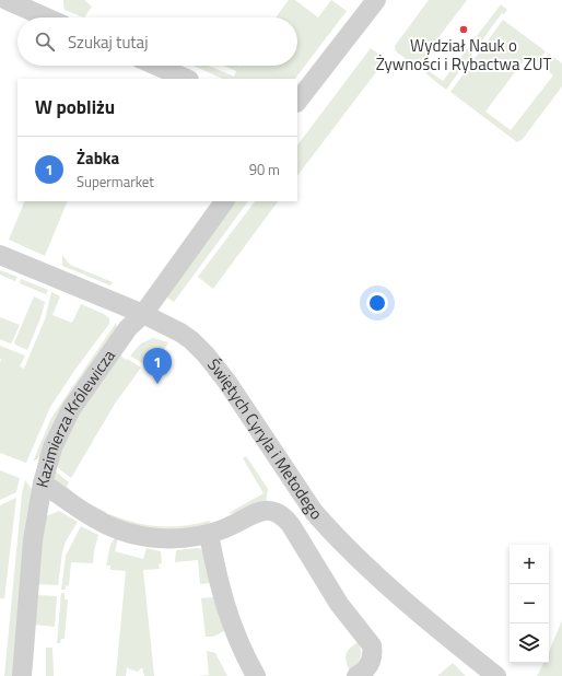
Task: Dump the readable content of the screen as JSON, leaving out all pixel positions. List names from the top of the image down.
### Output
{
  "streets": {
    "street": ["Kazimierza Królewicza", "Świętych Cyryla i Metodego"]
  },
  "crossings": [
    ["Kazimierza Królewicza", "Świętych Cyryla i Metodego"]
  ],
  "places": ["Wydział Nauk o Żywności i Rybactwa ZUT"],
  "page": {
    "search": "Szukaj tutaj",
    "heading": "W pobliżu",
    "list": [
      {
        "mark": "1",
        "name": "Żabka",
        "note": "Supermarket",
        "value": "90 m"
      }
    ],
    "pins": "1",
    "map_buttons": ["+", "−"]
  }
}
